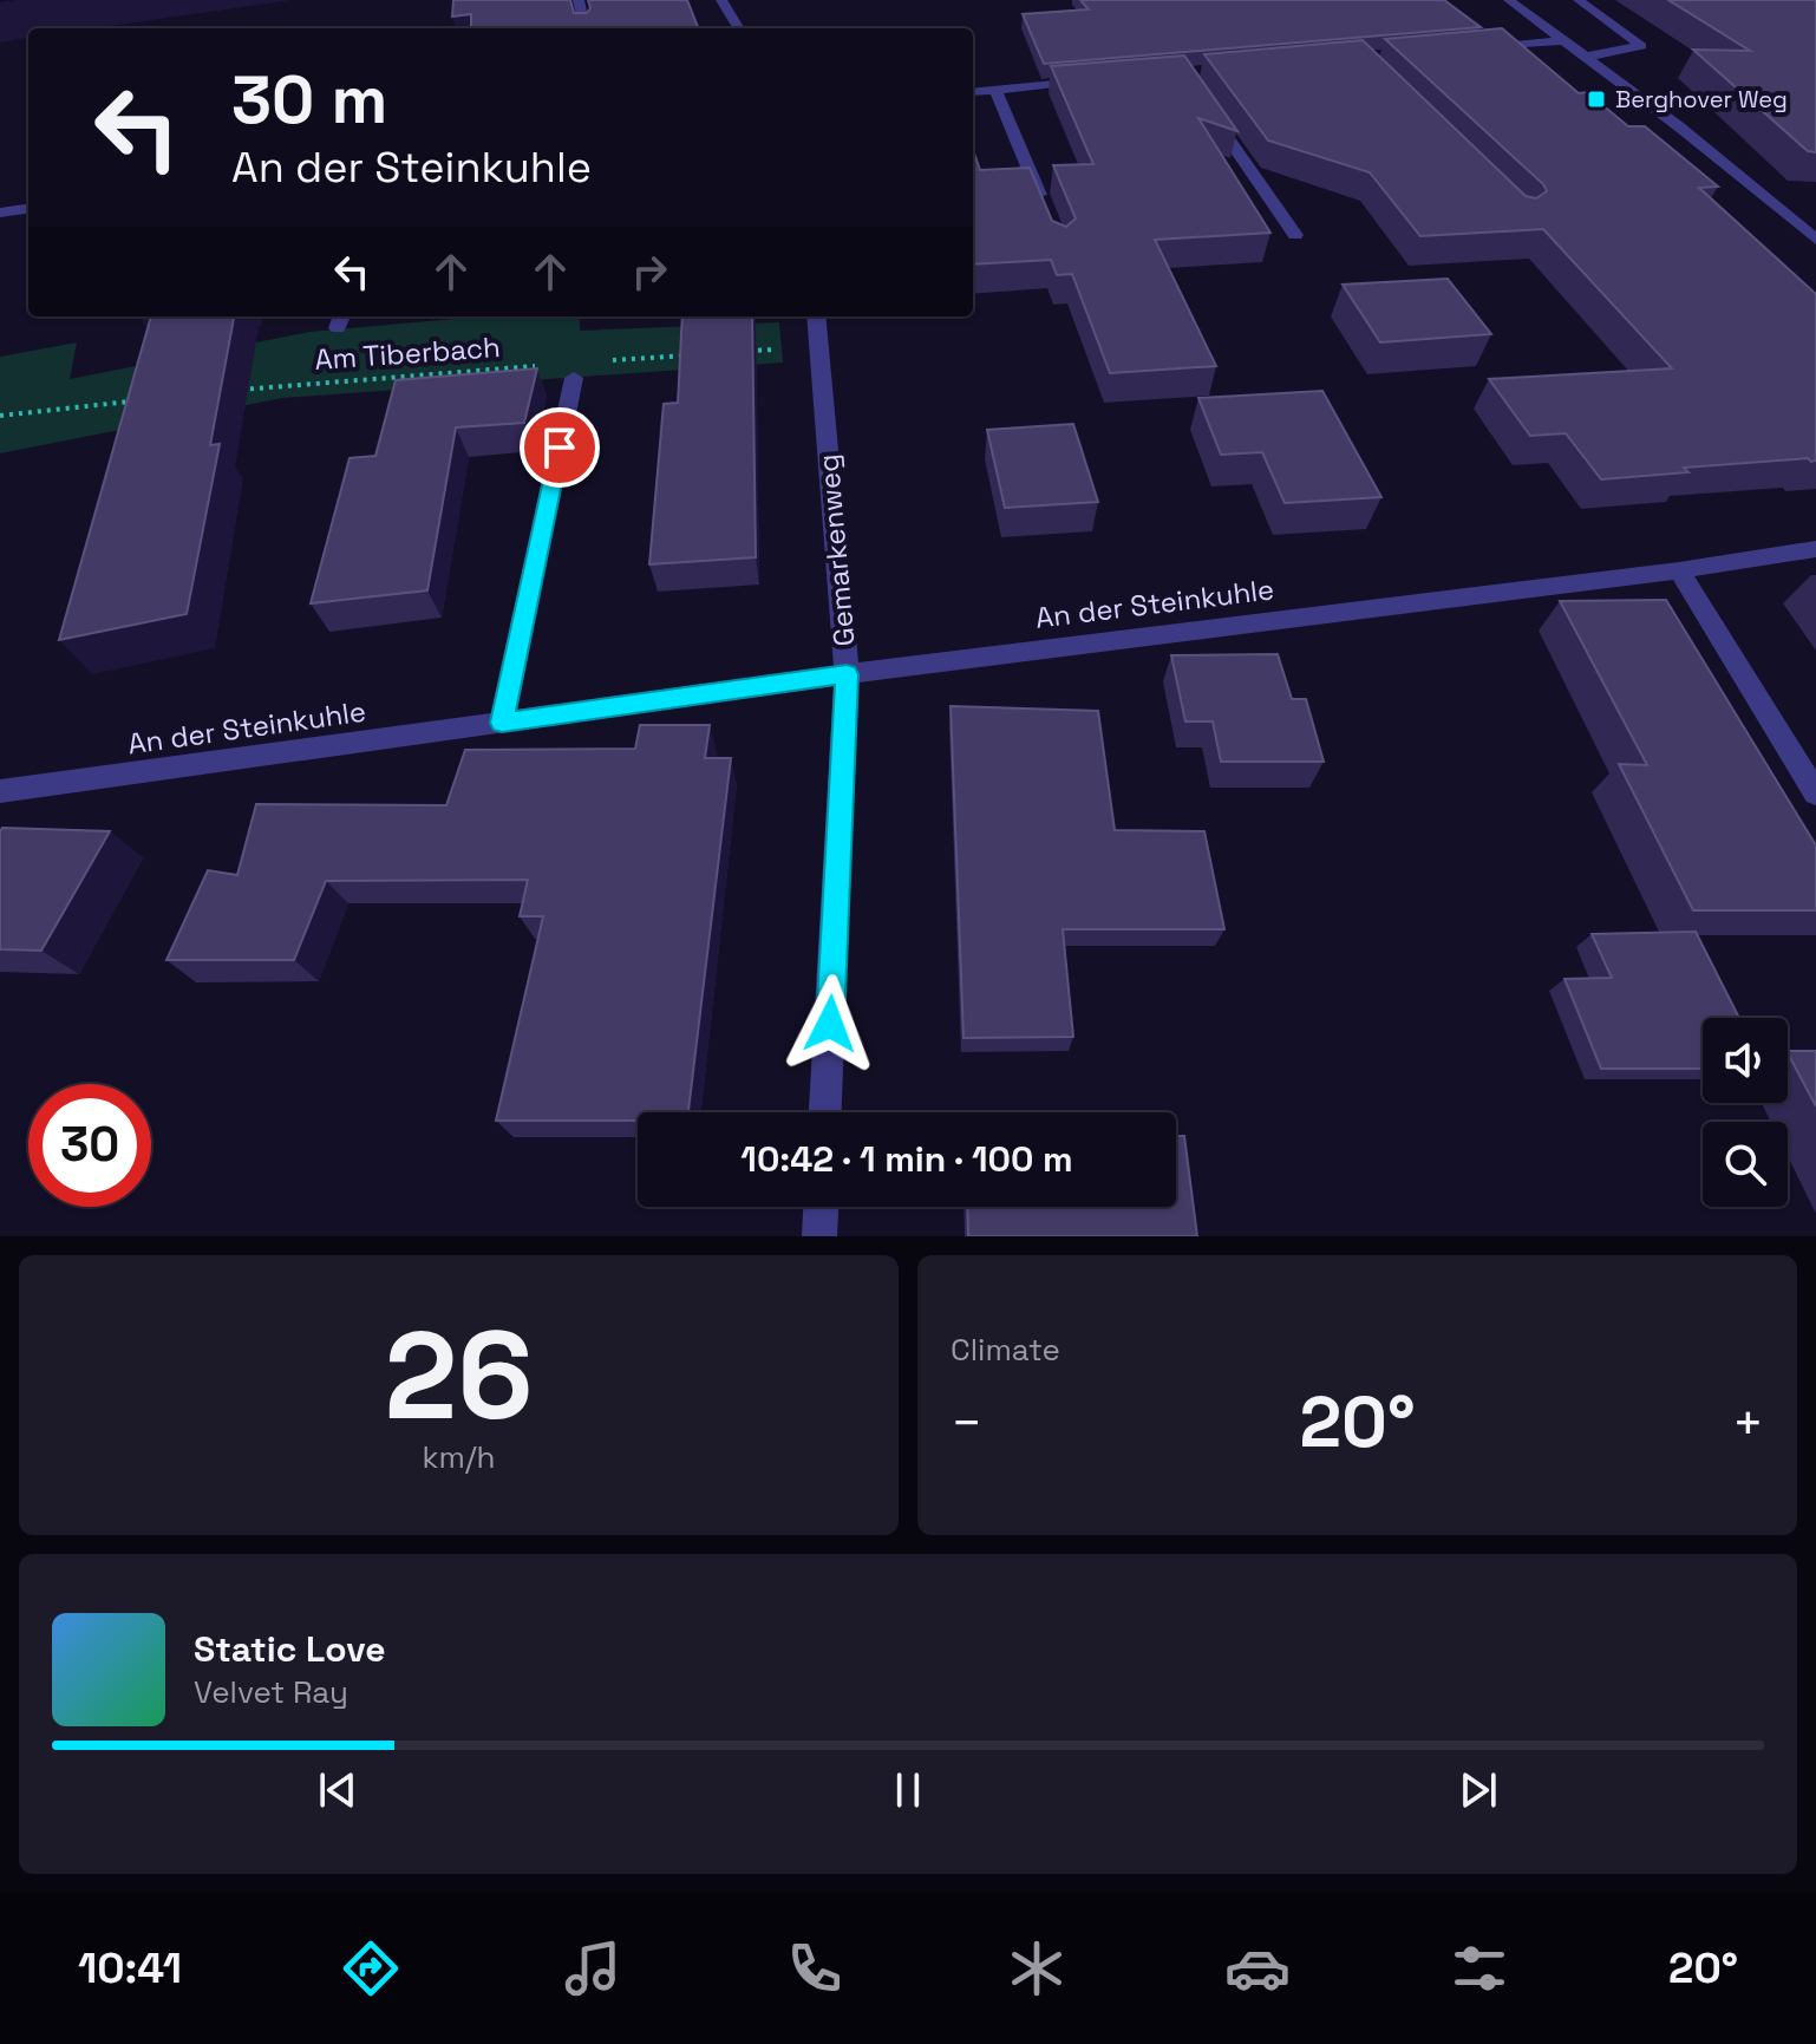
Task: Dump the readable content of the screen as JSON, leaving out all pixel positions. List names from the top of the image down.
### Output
{
  "streets": {
    "street": ["Gemarkenweg", "An der Steinkuhle"],
    "path": ["Am Tiberbach"]
  },
  "crossings": [
    ["Gemarkenweg", "An der Steinkuhle"]
  ],
  "places": {
    "transit": ["Berghover Weg"]
  },
  "page": {
    "turn": ["30 m", "An der Steinkuhle"],
    "limit": "30",
    "trip": "10:42 · 1 min · 100 m",
    "tile": [
      ["26", "km/h"],
      "Climate"
    ],
    "heat": ["−", "20°", "+"],
    "song": ["Static Love", "Velvet Ray"],
    "tabs": ["10:41", "20°"]
  }
}
